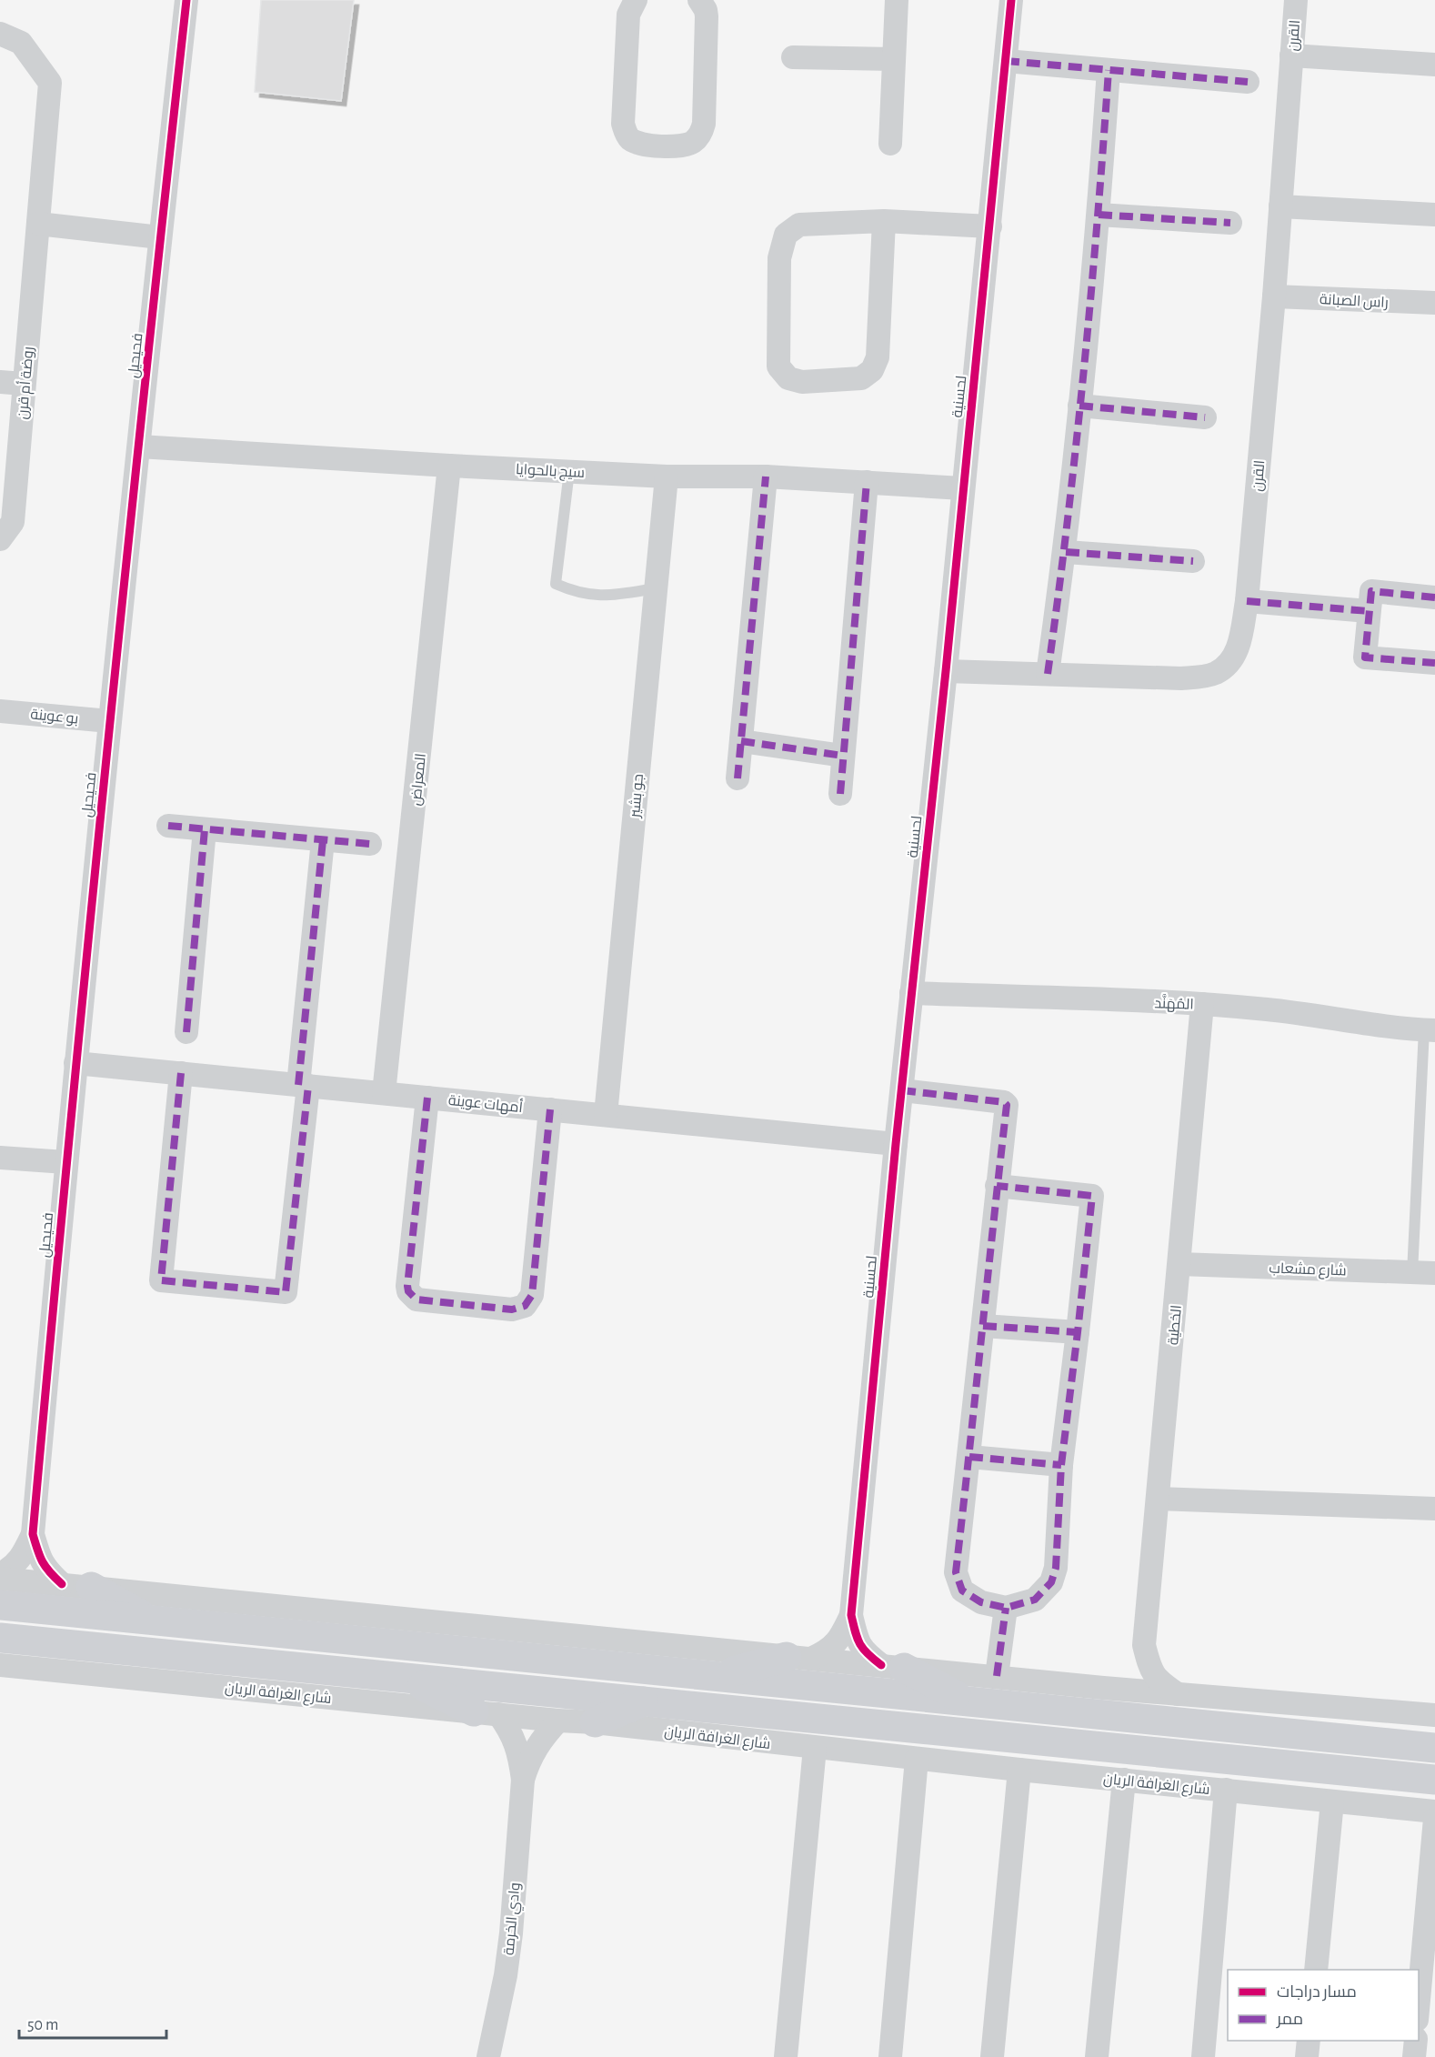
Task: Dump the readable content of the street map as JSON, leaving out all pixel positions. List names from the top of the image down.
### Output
{
  "streets": {
    "main road": ["شارع الغرافة الريان"],
    "street": [
      "القرن",
      "راس الصبانة",
      "فحيحيل",
      "روضة أم قرن",
      "لحسنية",
      "سيج بالحوايا",
      "بو عوينة",
      "المعراض",
      "جو بشير",
      "المُهَنَّد",
      "أمهات عوينة",
      "شارع مشعاب",
      "الخطية",
      "وادي الخرمة"
    ]
  },
  "crossings": [
    ["القرن", "راس الصبانة"],
    ["القرن", "لحسنية"],
    ["فحيحيل", "سيج بالحوايا"],
    ["فحيحيل", "بو عوينة"],
    ["فحيحيل", "أمهات عوينة"],
    ["لحسنية", "سيج بالحوايا"],
    ["لحسنية", "المُهَنَّد"],
    ["لحسنية", "أمهات عوينة"],
    ["سيج بالحوايا", "المعراض"],
    ["سيج بالحوايا", "جو بشير"],
    ["المعراض", "أمهات عوينة"],
    ["جو بشير", "أمهات عوينة"],
    ["المُهَنَّد", "الخطية"],
    ["شارع مشعاب", "الخطية"],
    ["شارع الغرافة الريان", "وادي الخرمة"]
  ],
  "legend": ["مسار دراجات", "ممر"],
  "scale_bar": "50 m"
}
